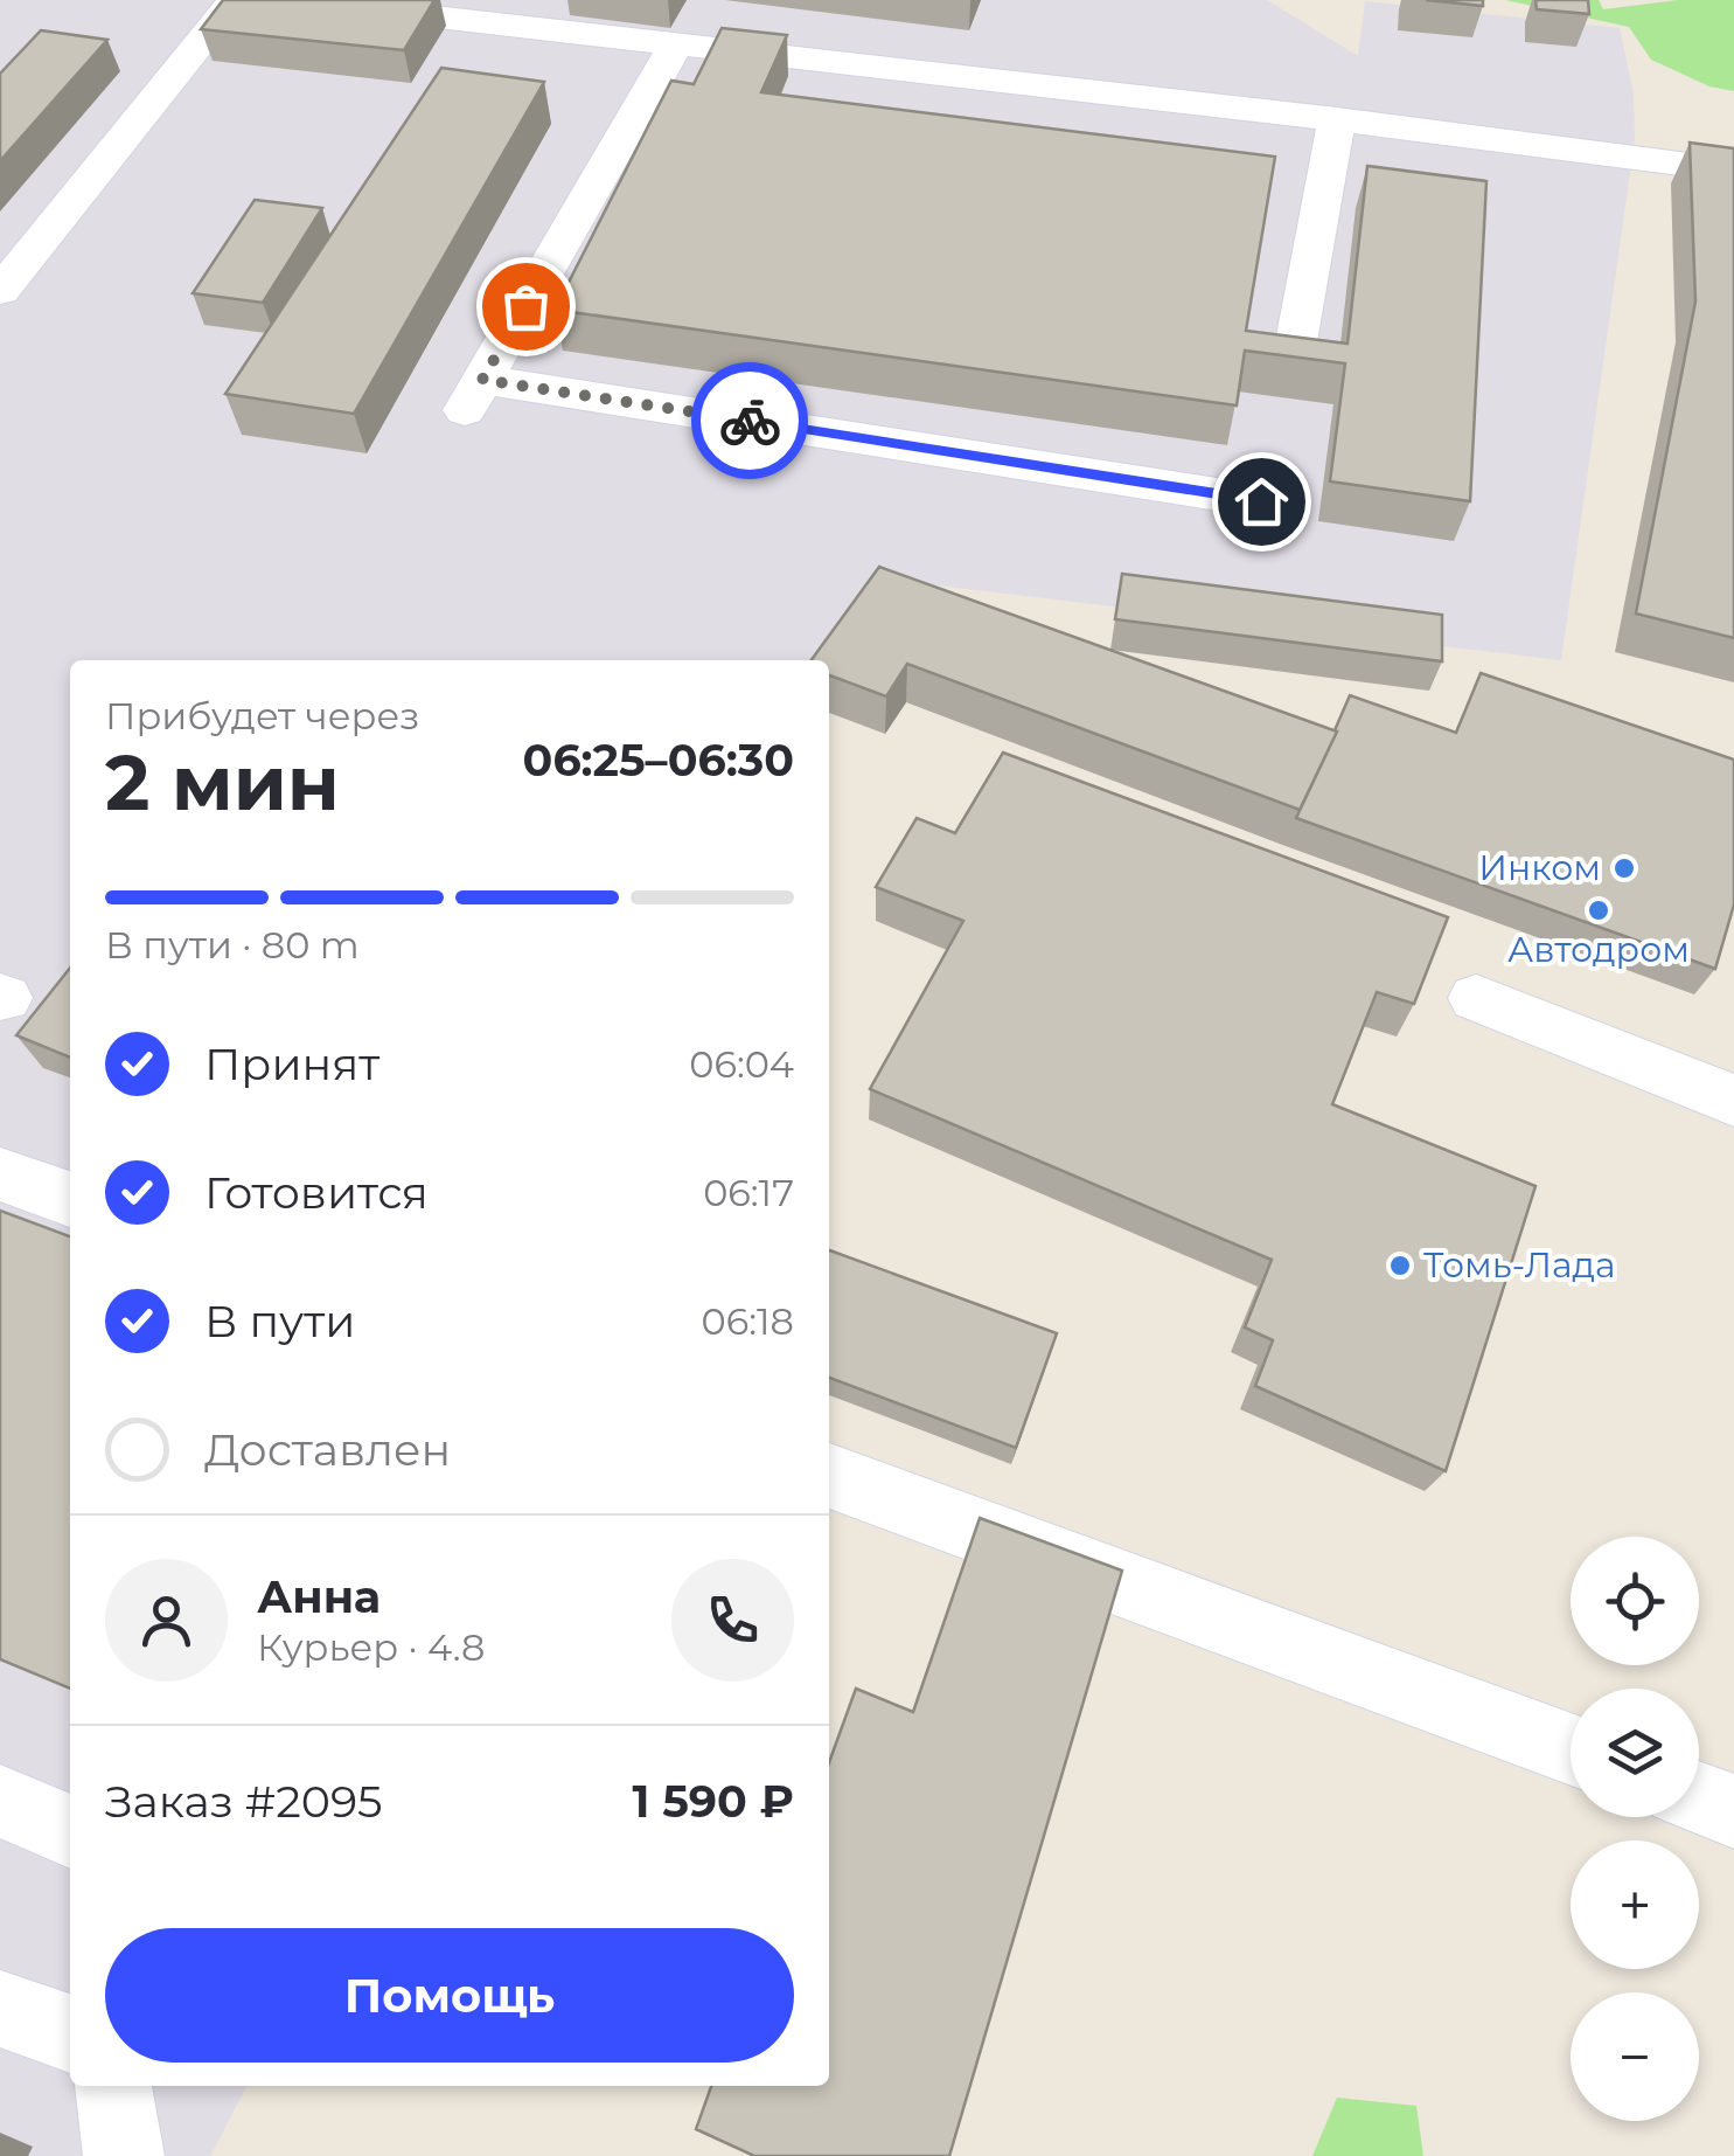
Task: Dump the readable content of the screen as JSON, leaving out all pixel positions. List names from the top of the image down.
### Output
{
  "places": ["Инком", "Автодром", "Томь-Лада"],
  "page": {
    "heading": ["2 мин", "Прибудет через", "06:25–06:30"],
    "panel": [
      "Анна",
      "Курьер · 4.8",
      "Заказ #2095",
      "1 590 ₽"
    ],
    "bar": "В пути · 80 m",
    "list": [
      ["Принят", "06:04"],
      ["Готовится", "06:17"],
      ["В пути", "06:18"],
      "Доставлен"
    ],
    "map_buttons": ["+", "−"],
    "buttons": "Помощь"
  }
}
